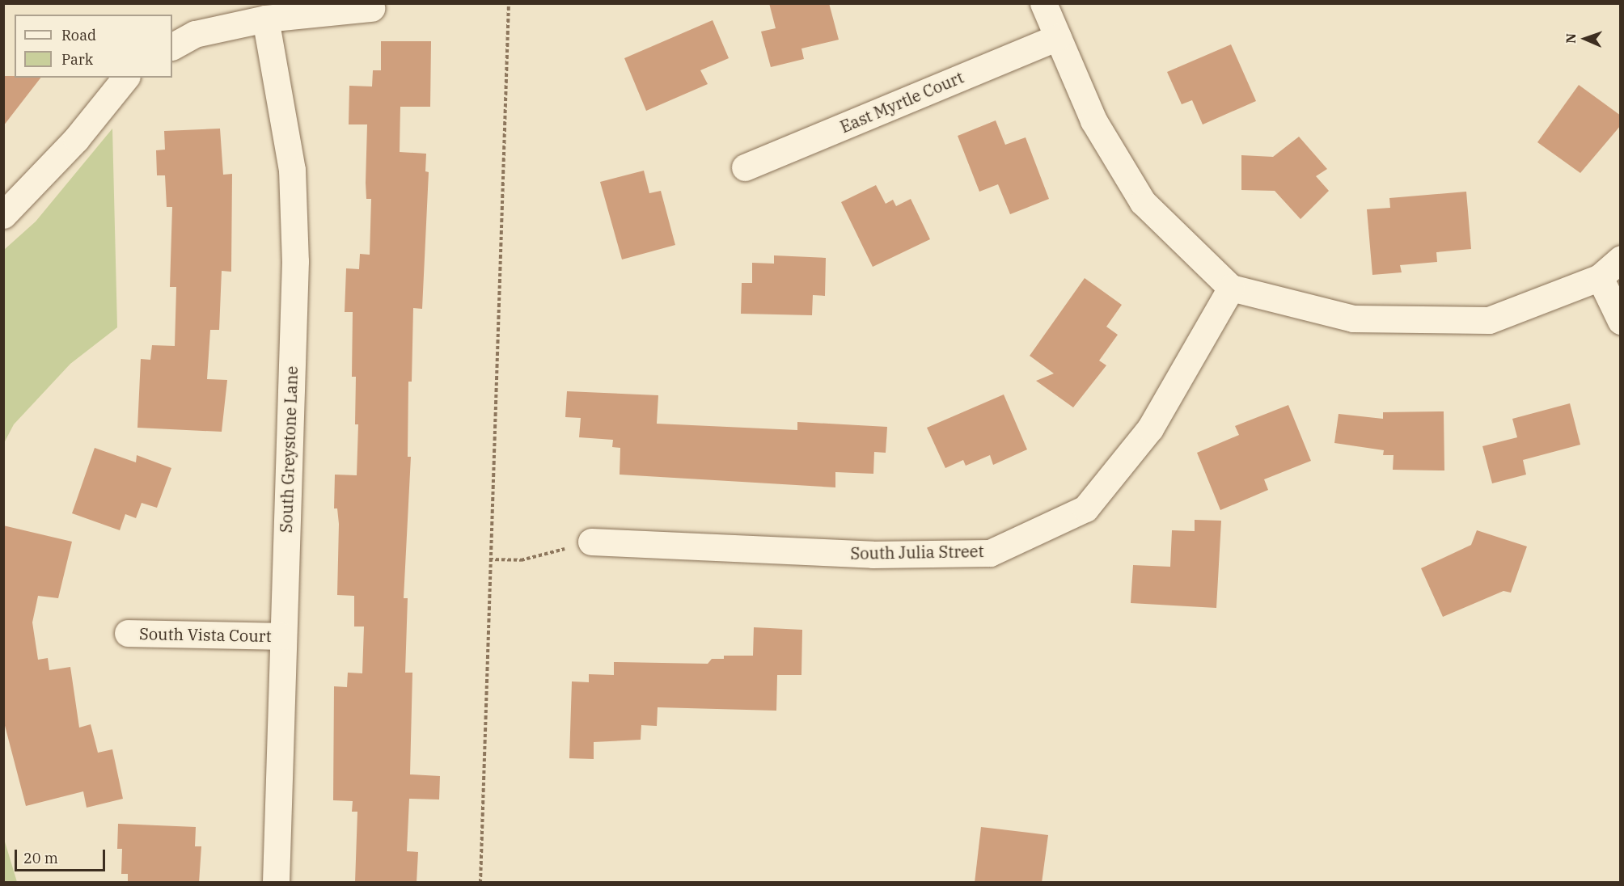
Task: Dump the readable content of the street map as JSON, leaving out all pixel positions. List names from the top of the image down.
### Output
{
  "streets": {
    "street": [
      "East Myrtle Court",
      "South Greystone Lane",
      "South Julia Street",
      "South Vista Court"
    ]
  },
  "crossings": [
    ["South Greystone Lane", "South Vista Court"]
  ],
  "legend": ["Road", "Park"],
  "scale_bar": "20 m",
  "north": "left"
}
